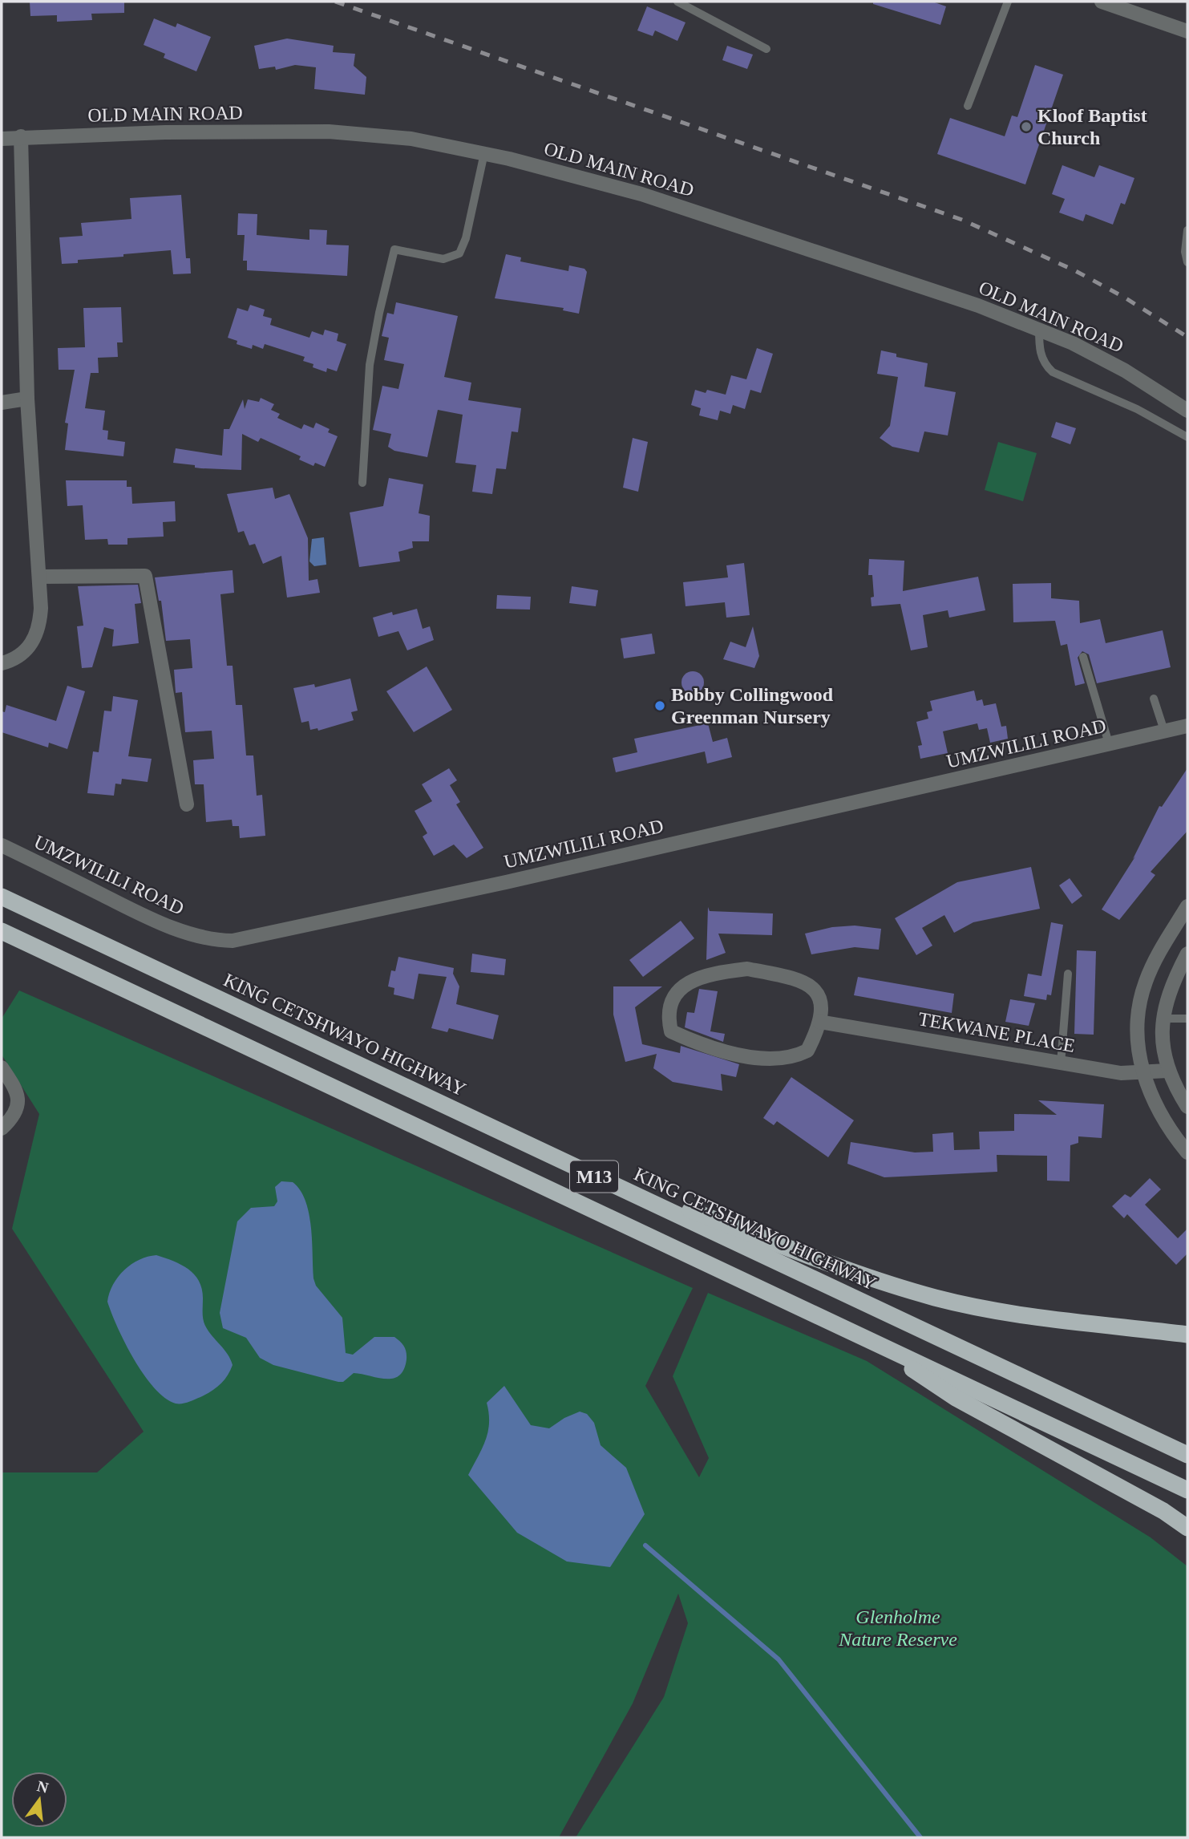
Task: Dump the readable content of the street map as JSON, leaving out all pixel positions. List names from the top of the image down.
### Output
{
  "streets": {
    "highway": ["KING CETSHWAYO HIGHWAY", "M13"],
    "street": ["OLD MAIN ROAD", "UMZWILILI ROAD", "TEKWANE PLACE"]
  },
  "parks": ["Glenholme Nature Reserve"],
  "places": ["Kloof Baptist Church", "Bobby Collingwood Greenman Nursery"],
  "north": "top"
}
